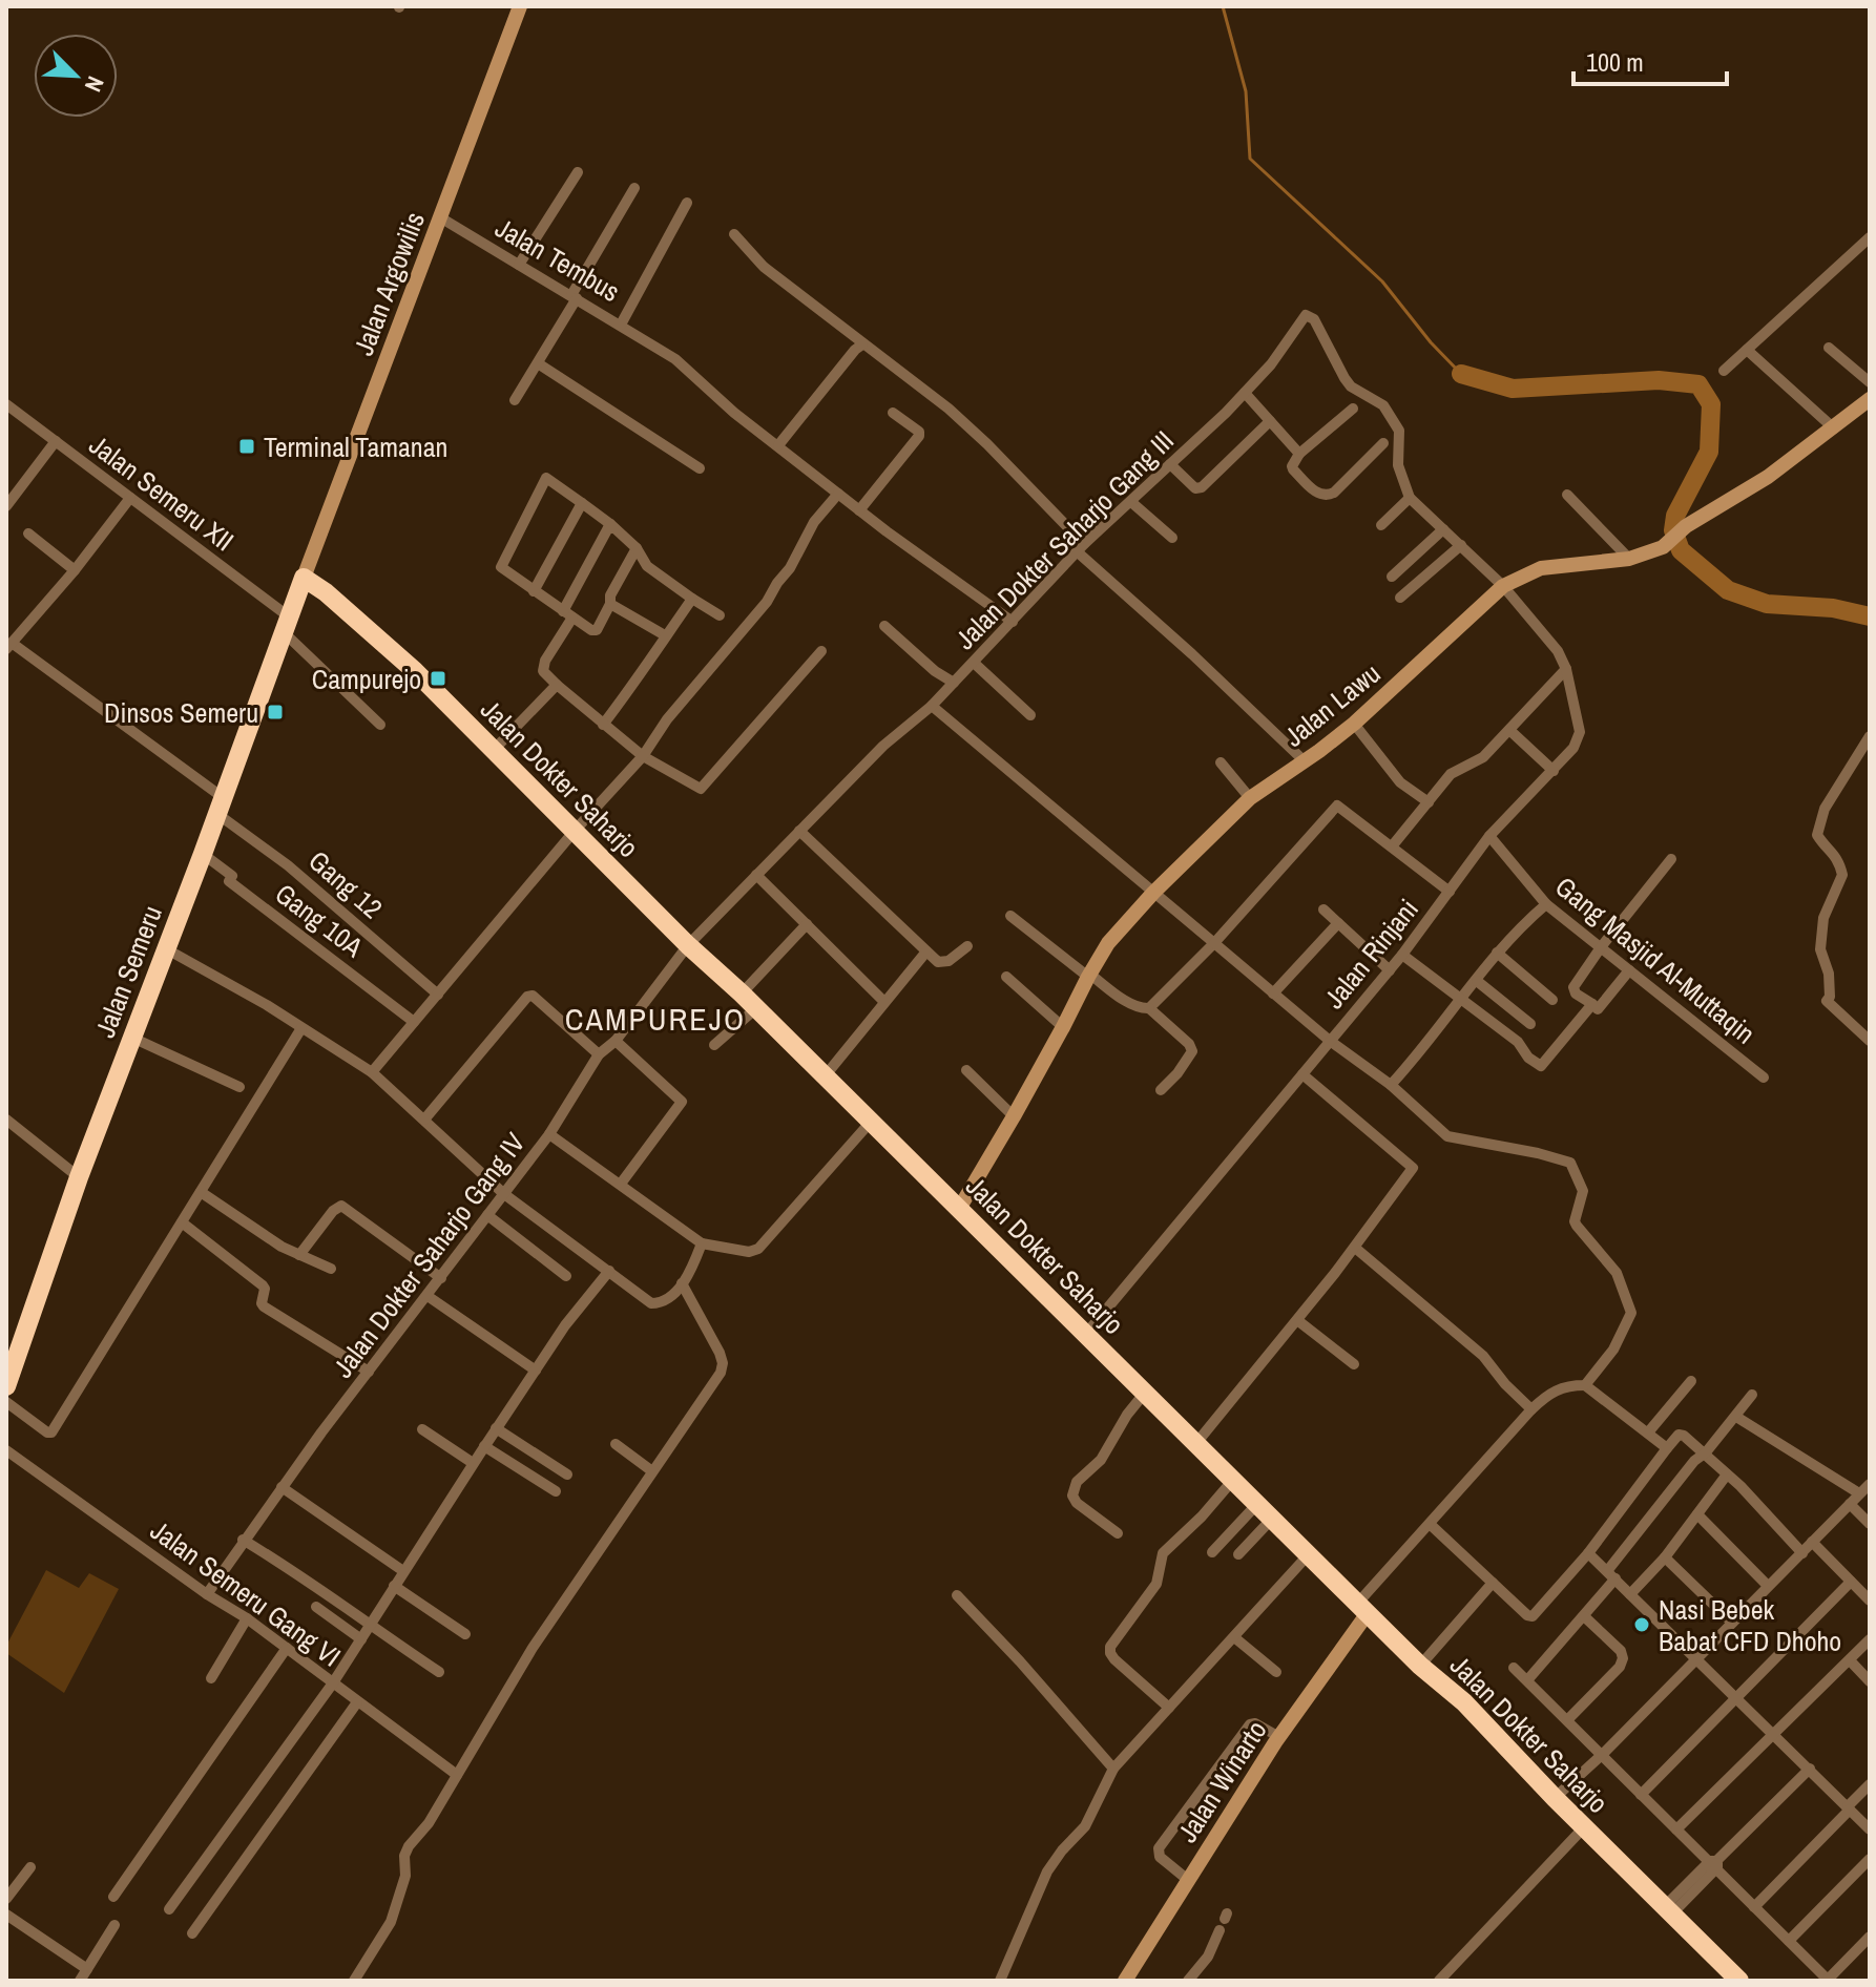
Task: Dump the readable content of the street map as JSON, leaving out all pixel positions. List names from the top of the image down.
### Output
{
  "streets": {
    "highway": ["Jalan Dokter Saharjo", "Jalan Semeru"],
    "street": [
      "Jalan Tembus",
      "Jalan Argowilis",
      "Jalan Semeru XII",
      "Jalan Dokter Saharjo Gang III",
      "Jalan Lawu",
      "Gang 12",
      "Gang 10A",
      "Jalan Rinjani",
      "Gang Masjid Al-Muttaqin",
      "Jalan Dokter Saharjo Gang IV",
      "Jalan Semeru Gang VI",
      "Jalan Winarto"
    ]
  },
  "crossings": [
    ["Jalan Tembus", "Jalan Argowilis"],
    ["Jalan Tembus", "Jalan Dokter Saharjo Gang III"],
    ["Jalan Argowilis", "Jalan Dokter Saharjo"],
    ["Jalan Argowilis", "Jalan Semeru"],
    ["Jalan Semeru XII", "Jalan Semeru"],
    ["Jalan Dokter Saharjo Gang III", "Jalan Dokter Saharjo"],
    ["Jalan Dokter Saharjo Gang III", "Jalan Rinjani"],
    ["Jalan Dokter Saharjo Gang III", "Jalan Dokter Saharjo Gang IV"],
    ["Jalan Lawu", "Jalan Dokter Saharjo"],
    ["Jalan Lawu", "Jalan Rinjani"],
    ["Jalan Dokter Saharjo", "Jalan Rinjani"],
    ["Jalan Dokter Saharjo", "Jalan Semeru"],
    ["Jalan Dokter Saharjo", "Jalan Dokter Saharjo Gang IV"],
    ["Jalan Dokter Saharjo", "Jalan Winarto"],
    ["Gang 12", "Jalan Semeru"],
    ["Gang 10A", "Jalan Semeru"],
    ["Jalan Rinjani", "Gang Masjid Al-Muttaqin"],
    ["Jalan Dokter Saharjo Gang IV", "Jalan Semeru Gang VI"]
  ],
  "districts": ["CAMPUREJO"],
  "places": {
    "transit": ["Terminal Tamanan", "Campurejo", "Dinsos Semeru"],
    "other": ["Nasi Bebek Babat CFD Dhoho"]
  },
  "scale_bar": "100 m",
  "north": "bottom right"
}
